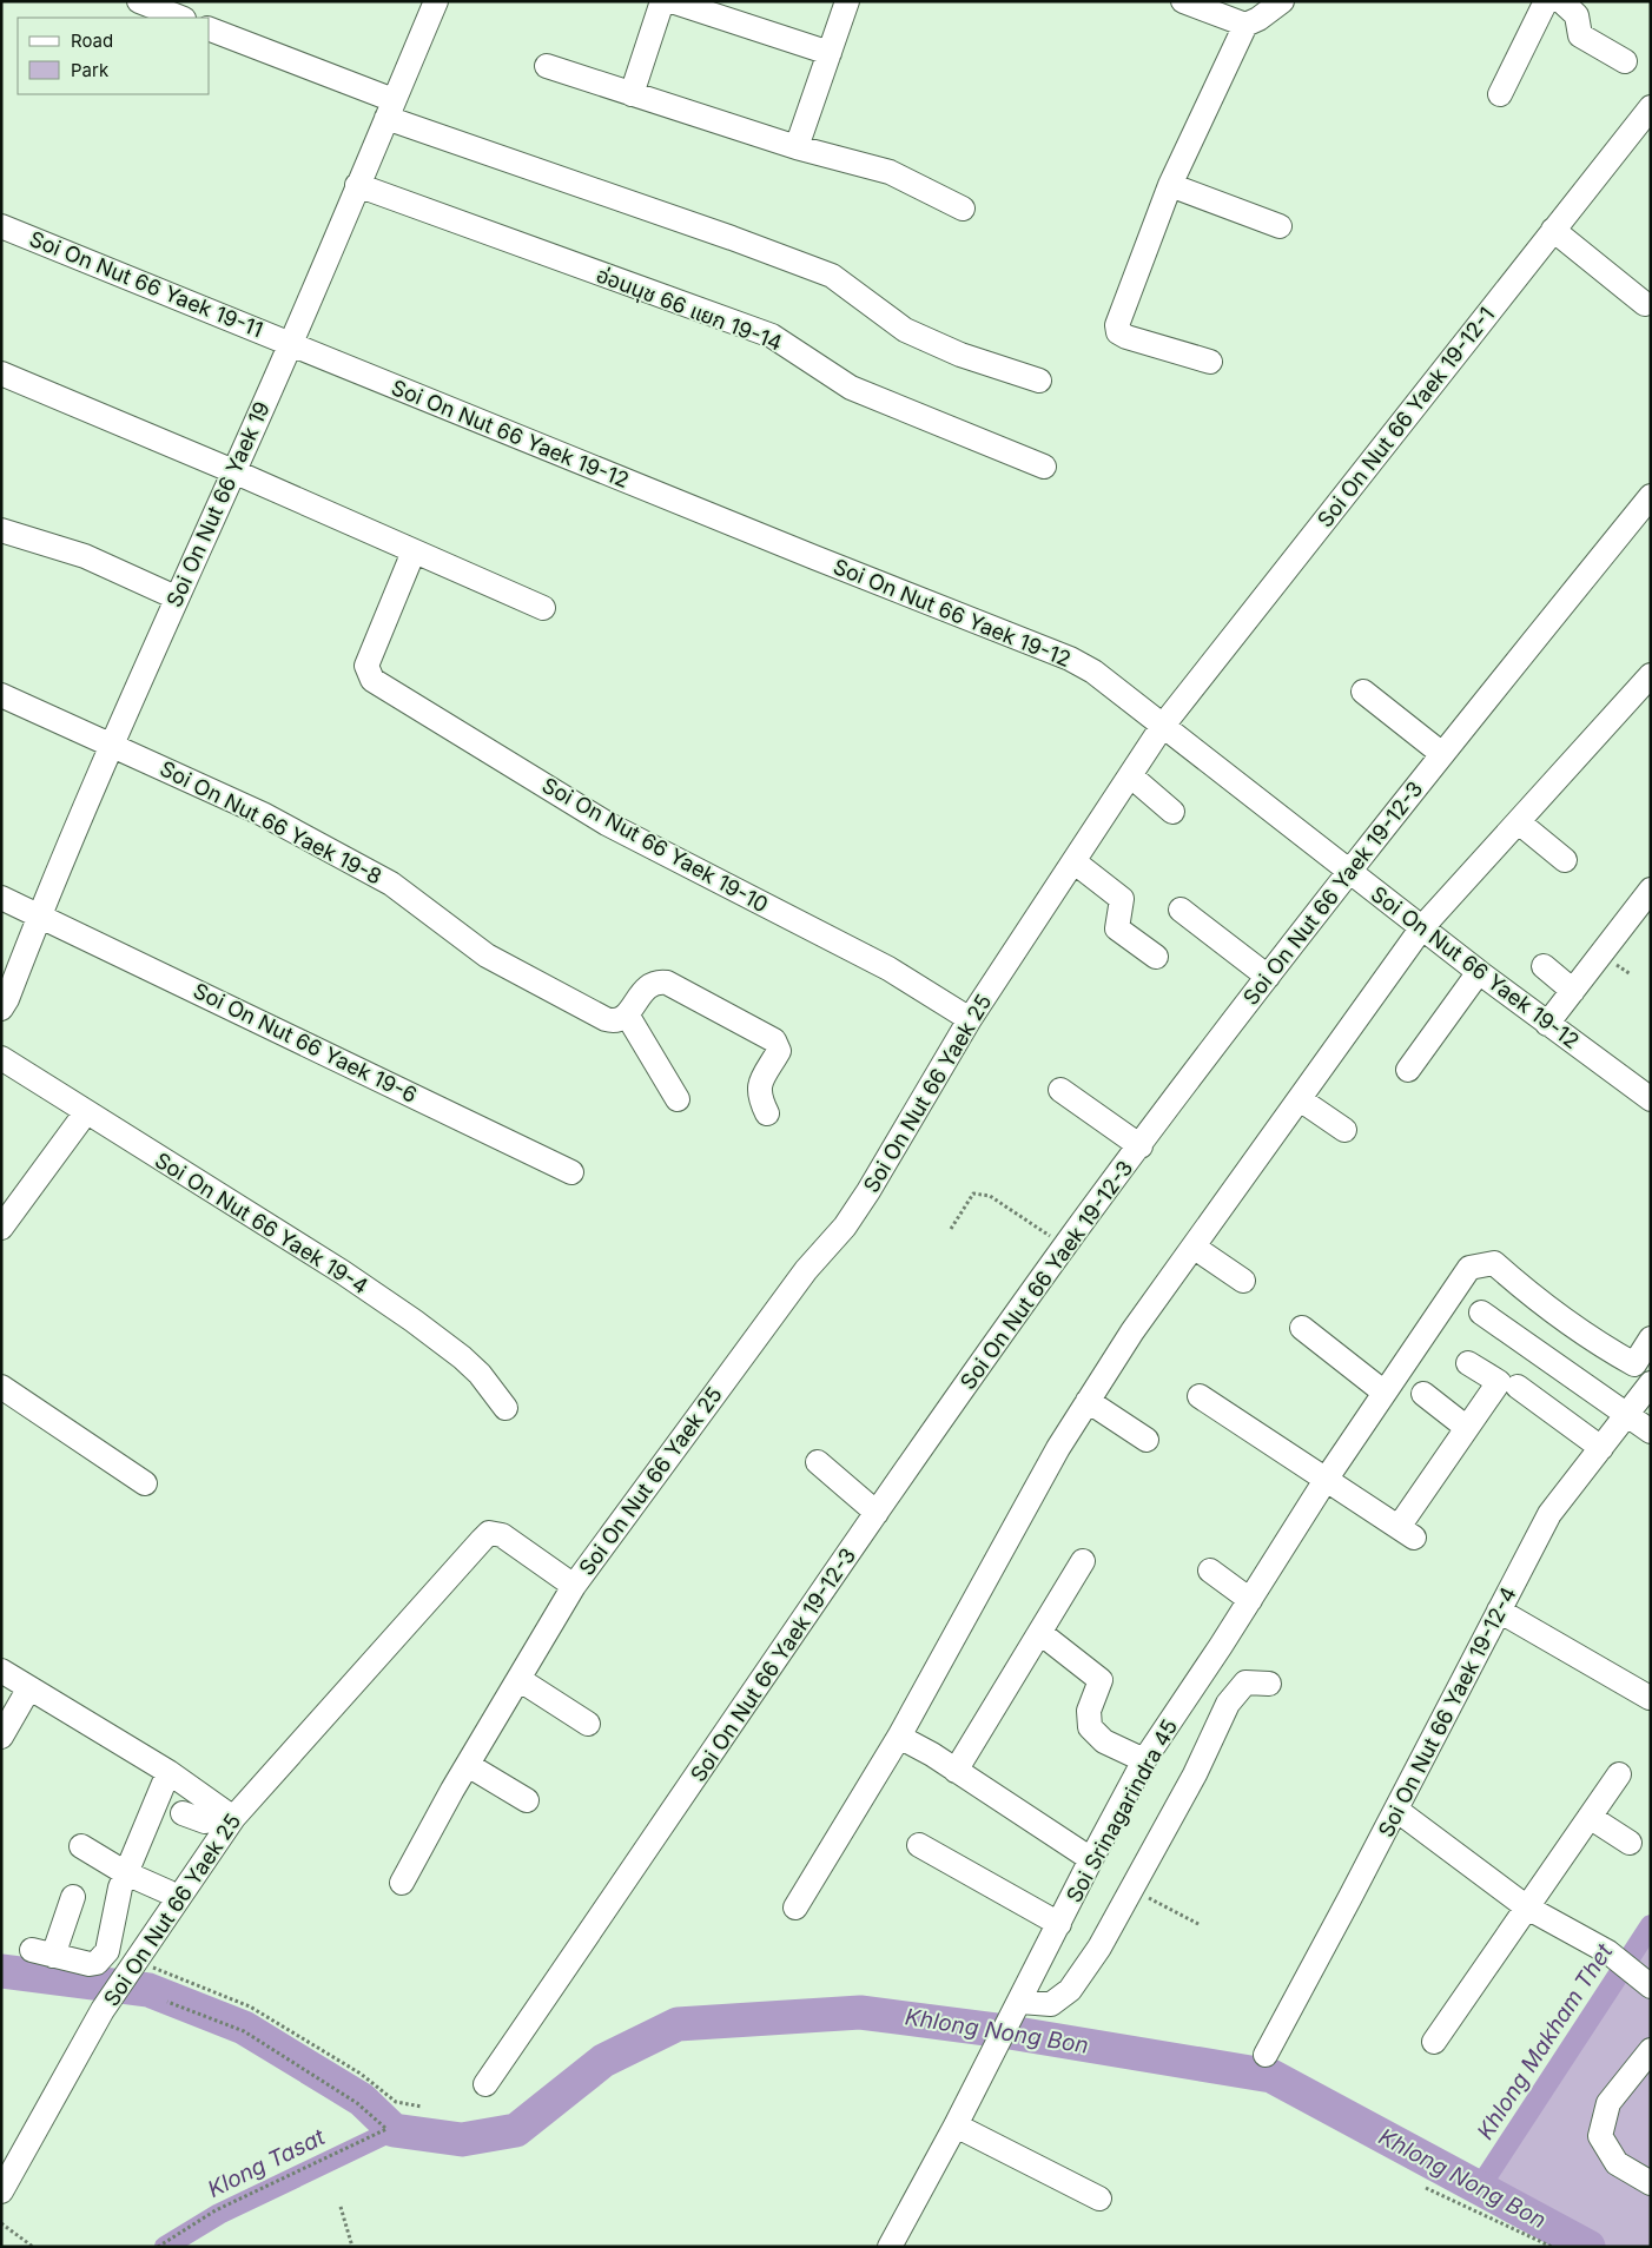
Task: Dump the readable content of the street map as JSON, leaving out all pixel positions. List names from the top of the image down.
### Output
{
  "streets": {
    "street": [
      "Soi On Nut 66 Yaek 19-11",
      "อ่อนนุช 66 แยก 19-14",
      "Soi On Nut 66 Yaek 19-12-1",
      "Soi On Nut 66 Yaek 19-12",
      "Soi On Nut 66 Yaek 19",
      "Soi On Nut 66 Yaek 19-8",
      "Soi On Nut 66 Yaek 19-10",
      "Soi On Nut 66 Yaek 19-12-3",
      "Soi On Nut 66 Yaek 19-6",
      "Soi On Nut 66 Yaek 25",
      "Soi On Nut 66 Yaek 19-4",
      "Soi On Nut 66 Yaek 19-12-4",
      "Soi Srinagarindra 45"
    ]
  },
  "crossings": [
    ["Soi On Nut 66 Yaek 19-11", "Soi On Nut 66 Yaek 19-12"],
    ["Soi On Nut 66 Yaek 19-11", "Soi On Nut 66 Yaek 19"],
    ["อ่อนนุช 66 แยก 19-14", "Soi On Nut 66 Yaek 19"],
    ["Soi On Nut 66 Yaek 19-12-1", "Soi On Nut 66 Yaek 19-12"],
    ["Soi On Nut 66 Yaek 19-12-1", "Soi On Nut 66 Yaek 25"],
    ["Soi On Nut 66 Yaek 19-12", "Soi On Nut 66 Yaek 19"],
    ["Soi On Nut 66 Yaek 19-12", "Soi On Nut 66 Yaek 19-12-3"],
    ["Soi On Nut 66 Yaek 19-12", "Soi On Nut 66 Yaek 25"],
    ["Soi On Nut 66 Yaek 19", "Soi On Nut 66 Yaek 19-8"],
    ["Soi On Nut 66 Yaek 19", "Soi On Nut 66 Yaek 19-6"],
    ["Soi On Nut 66 Yaek 19-10", "Soi On Nut 66 Yaek 25"]
  ],
  "water": ["Khlong Nong Bon", "Khlong Makham Thet", "Klong Tasat"],
  "legend": ["Road", "Park"]
}
